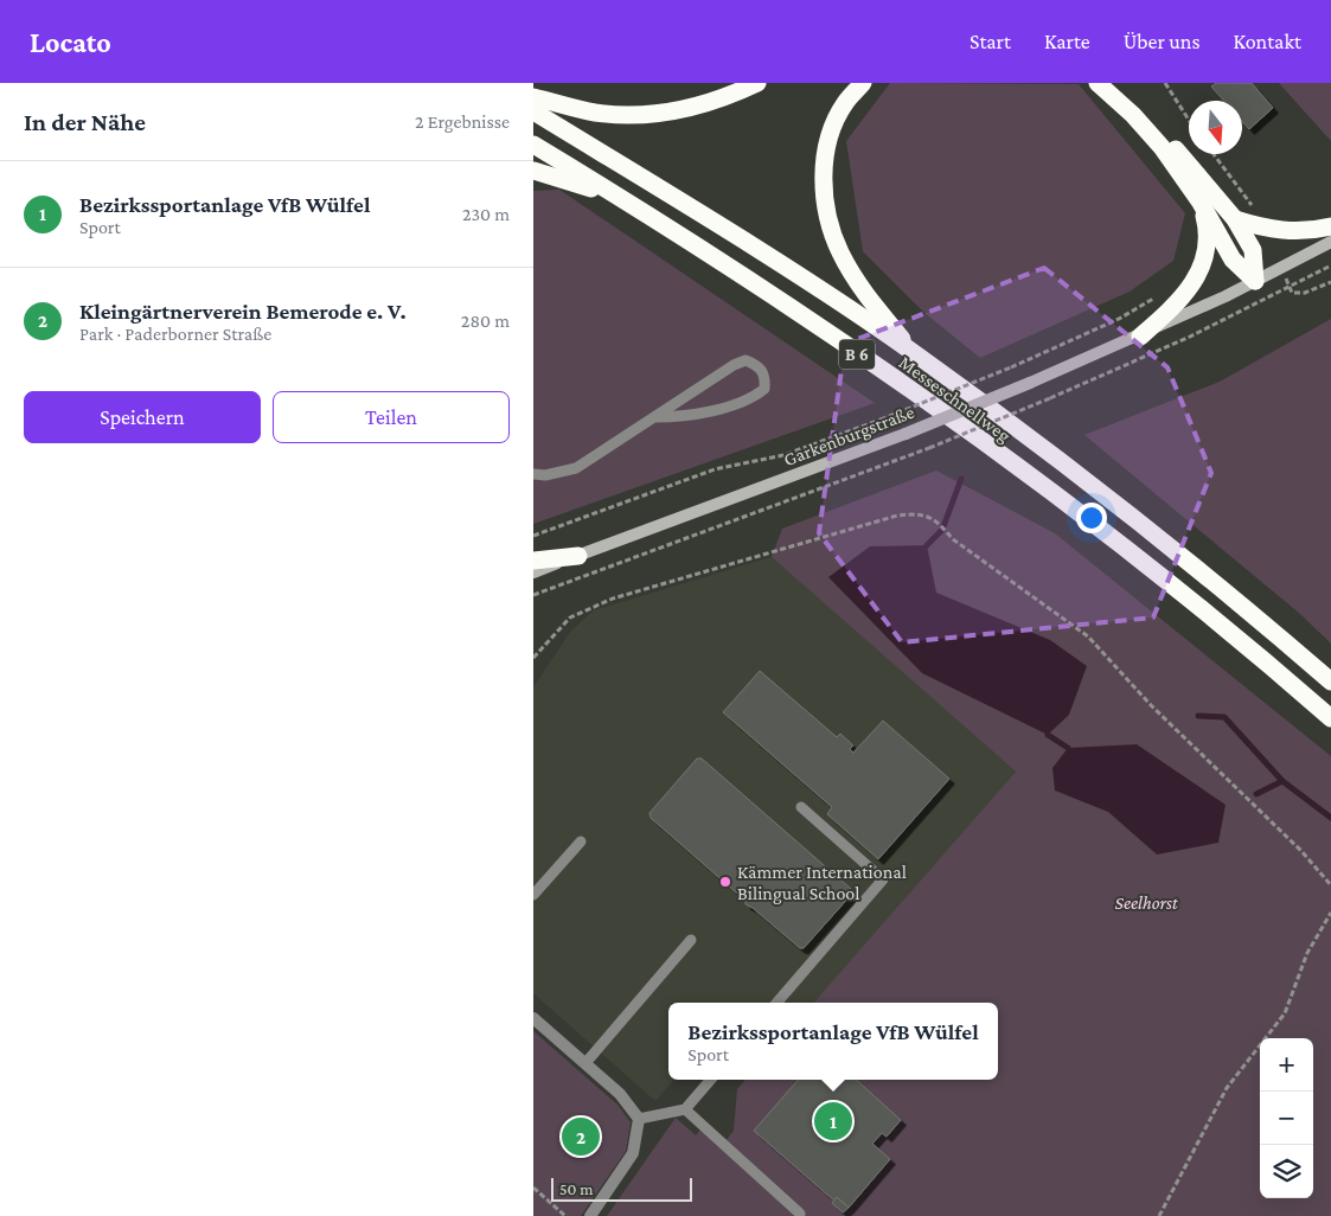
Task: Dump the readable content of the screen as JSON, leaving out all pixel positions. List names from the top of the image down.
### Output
{
  "streets": {
    "highway": ["B 6", "Messeschnellweg"],
    "main road": ["Garkenburgstraße"]
  },
  "parks": ["Seelhorst"],
  "places": ["Kämmer International Bilingual School"],
  "scale_bar": "50 m",
  "north": "bottom",
  "page": {
    "header": "Locato",
    "nav": [
      "Start",
      "Karte",
      "Über uns",
      "Kontakt"
    ],
    "heading": ["In der Nähe", "2 Ergebnisse"],
    "list": [
      {
        "mark": "1",
        "name": "Bezirkssportanlage VfB Wülfel",
        "note": "Sport",
        "value": "230 m"
      },
      {
        "mark": "2",
        "name": "Kleingärtnerverein Bemerode e. V.",
        "note": "Park · Paderborner Straße",
        "value": "280 m"
      }
    ],
    "buttons": ["Speichern", "Teilen"],
    "popup": ["Bezirkssportanlage VfB Wülfel", "Sport"],
    "map_buttons": ["+", "−"],
    "pins": ["1", "2"],
    "scale": "50 m"
  }
}
